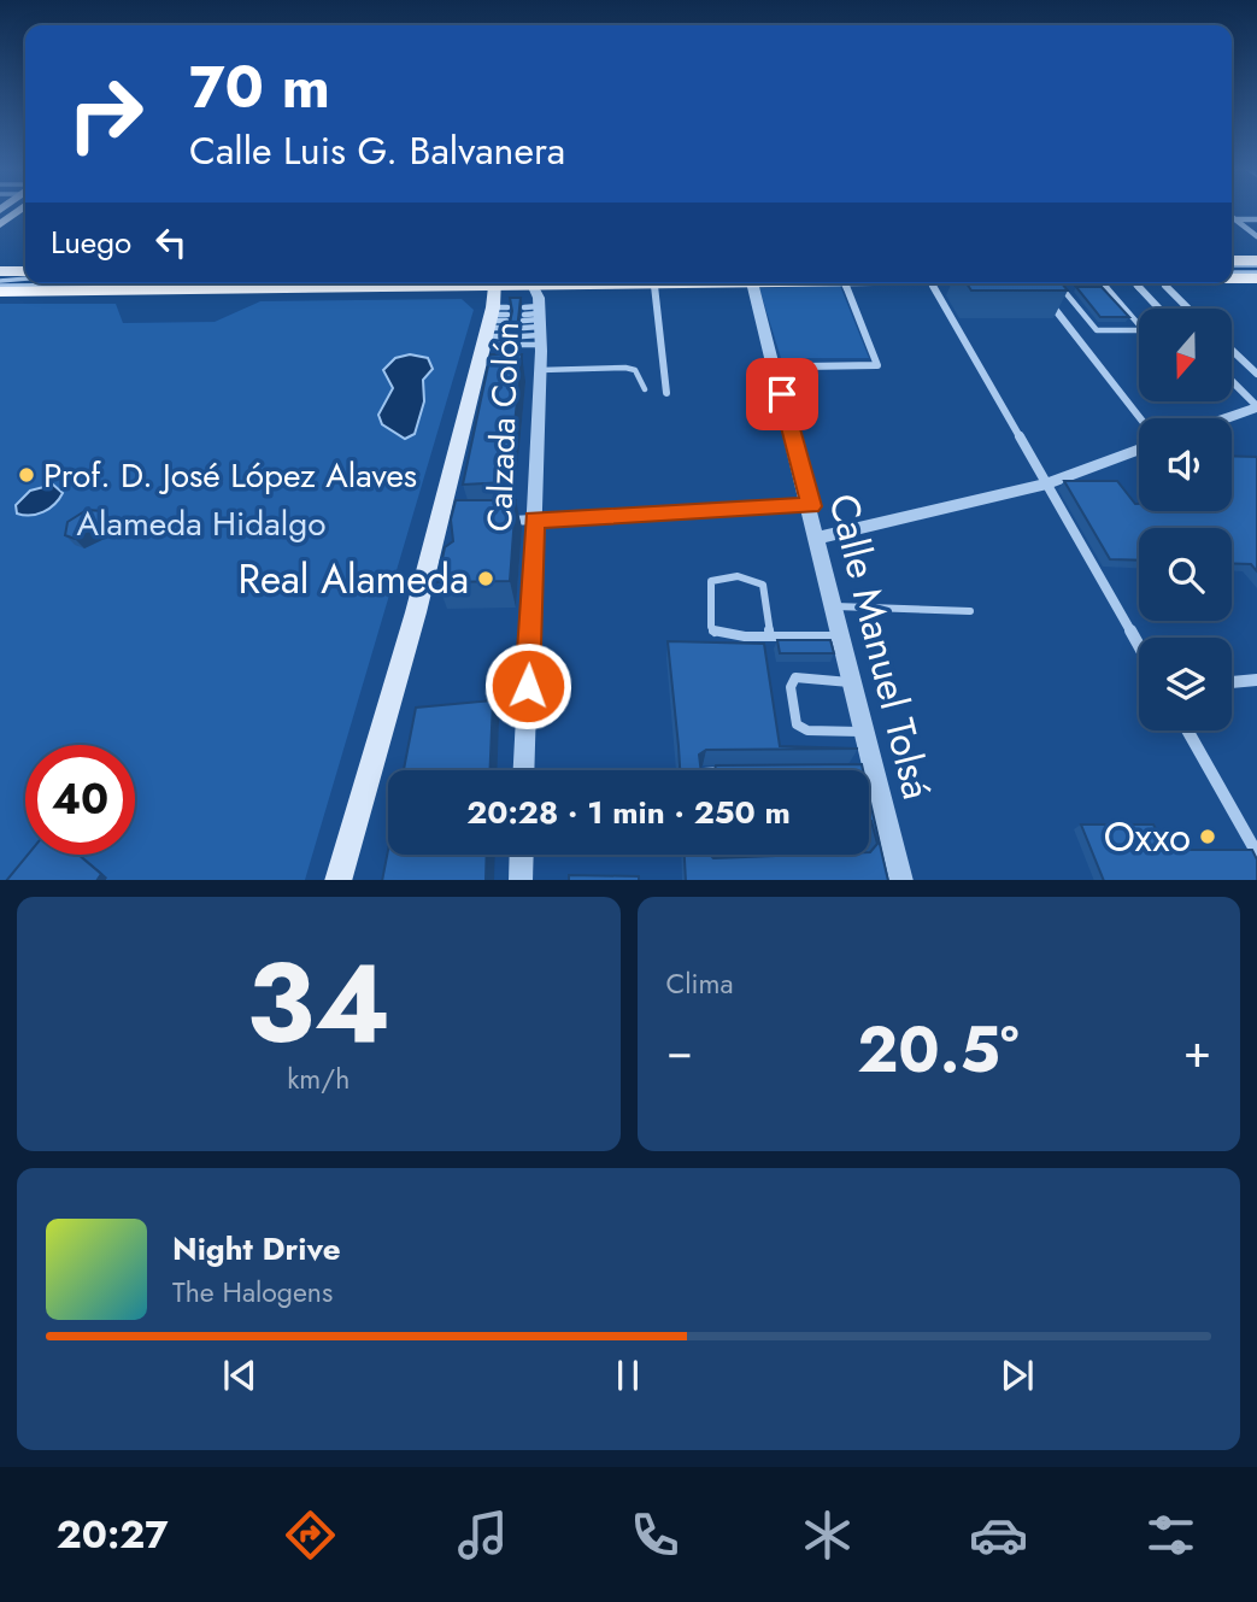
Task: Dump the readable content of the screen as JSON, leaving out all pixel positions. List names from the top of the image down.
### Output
{
  "streets": {
    "street": ["Calzada Colón", "Calle Manuel Tolsá"]
  },
  "parks": ["Alameda Hidalgo"],
  "places": ["Prof. D. José López Alaves", "Real Alameda", "Oxxo"],
  "north": "bottom",
  "page": {
    "turn": ["70 m", "Calle Luis G. Balvanera"],
    "then": "Luego",
    "limit": "40",
    "trip": "20:28 · 1 min · 250 m",
    "tile": [
      ["34", "km/h"],
      "Clima"
    ],
    "heat": ["−", "20.5°", "+"],
    "song": ["Night Drive", "The Halogens"],
    "tabs": "20:27"
  }
}
